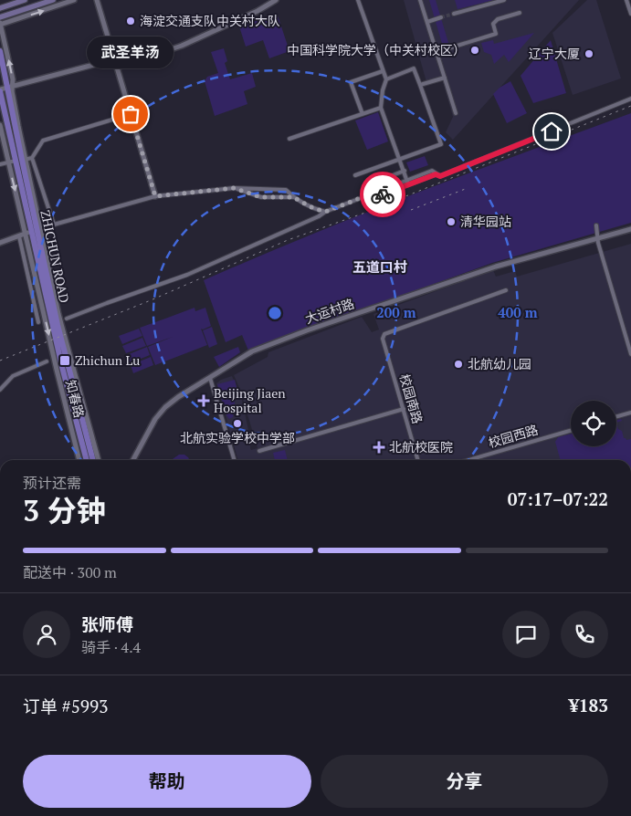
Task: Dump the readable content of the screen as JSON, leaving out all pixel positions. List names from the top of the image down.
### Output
{
  "streets": {
    "main road": ["ZHICHUN ROAD"],
    "street": [
      "大运村路",
      "知春路",
      "校园南路",
      "校园西路"
    ]
  },
  "crossings": [
    ["ZHICHUN ROAD", "知春路"]
  ],
  "districts": ["五道口村"],
  "places": {
    "other": [
      "海淀交通支队中关村大队",
      "中国科学院大学（中关村校区）",
      "辽宁大厦",
      "武圣羊汤",
      "清华园站",
      "北航幼儿园",
      "北航实验学校中学部"
    ],
    "transit": ["Zhichun Lu"],
    "health": ["Beijing Jiaen Hospital", "北航校医院"]
  },
  "page": {
    "bubble": "武圣羊汤",
    "heading": ["3 分钟", "预计还需", "07:17–07:22"],
    "panel": [
      "张师傅",
      "骑手 · 4.4",
      "订单 #5993",
      "¥183"
    ],
    "bar": "配送中 · 300 m",
    "buttons": ["帮助", "分享"]
  },
  "rings": ["200 m", "400 m"]
}
